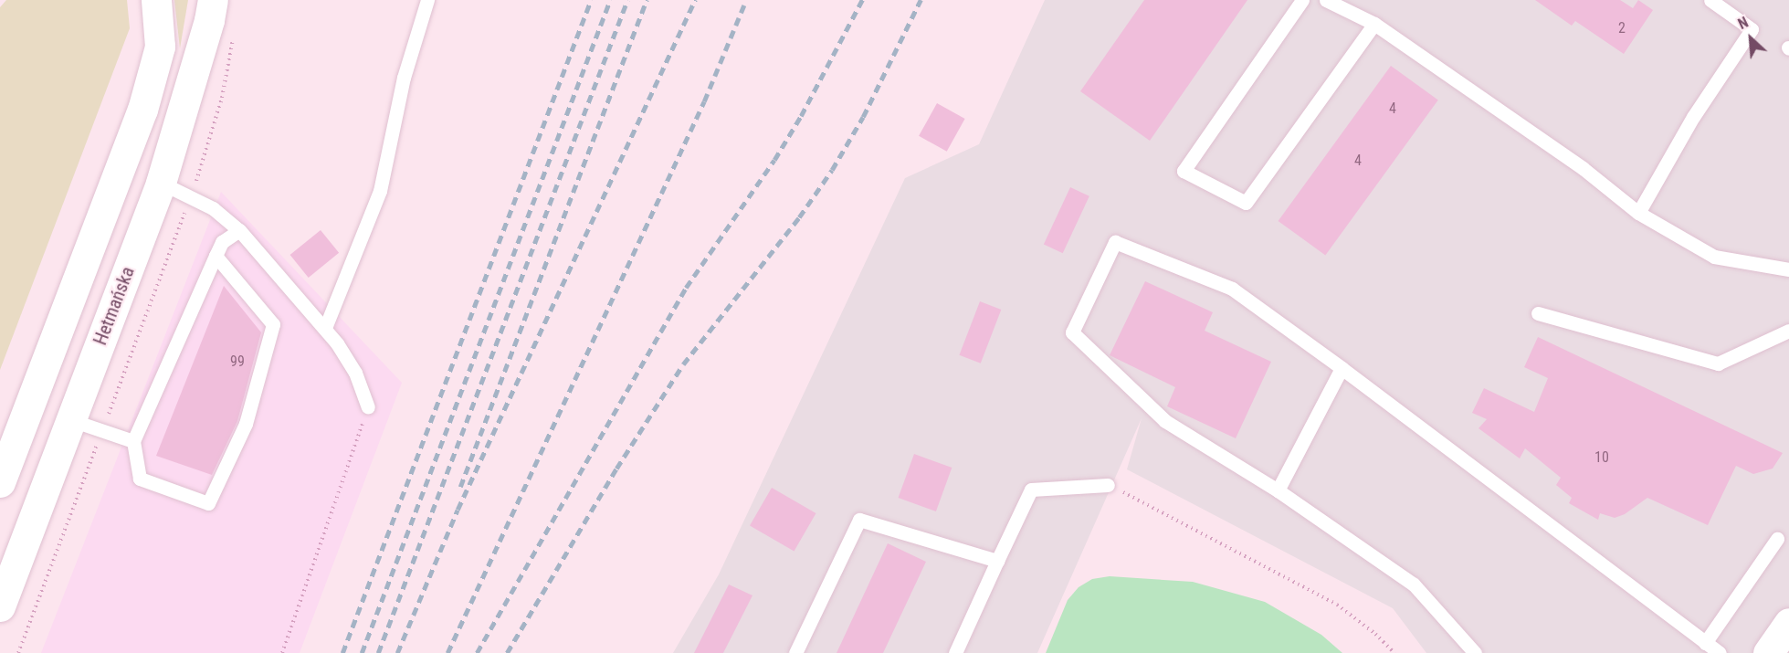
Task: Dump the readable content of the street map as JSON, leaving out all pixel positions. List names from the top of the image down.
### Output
{
  "streets": {
    "main road": ["Hetmańska"]
  },
  "house_numbers": [
    "2",
    "4",
    "4",
    "99",
    "10"
  ],
  "north": "top left"
}
